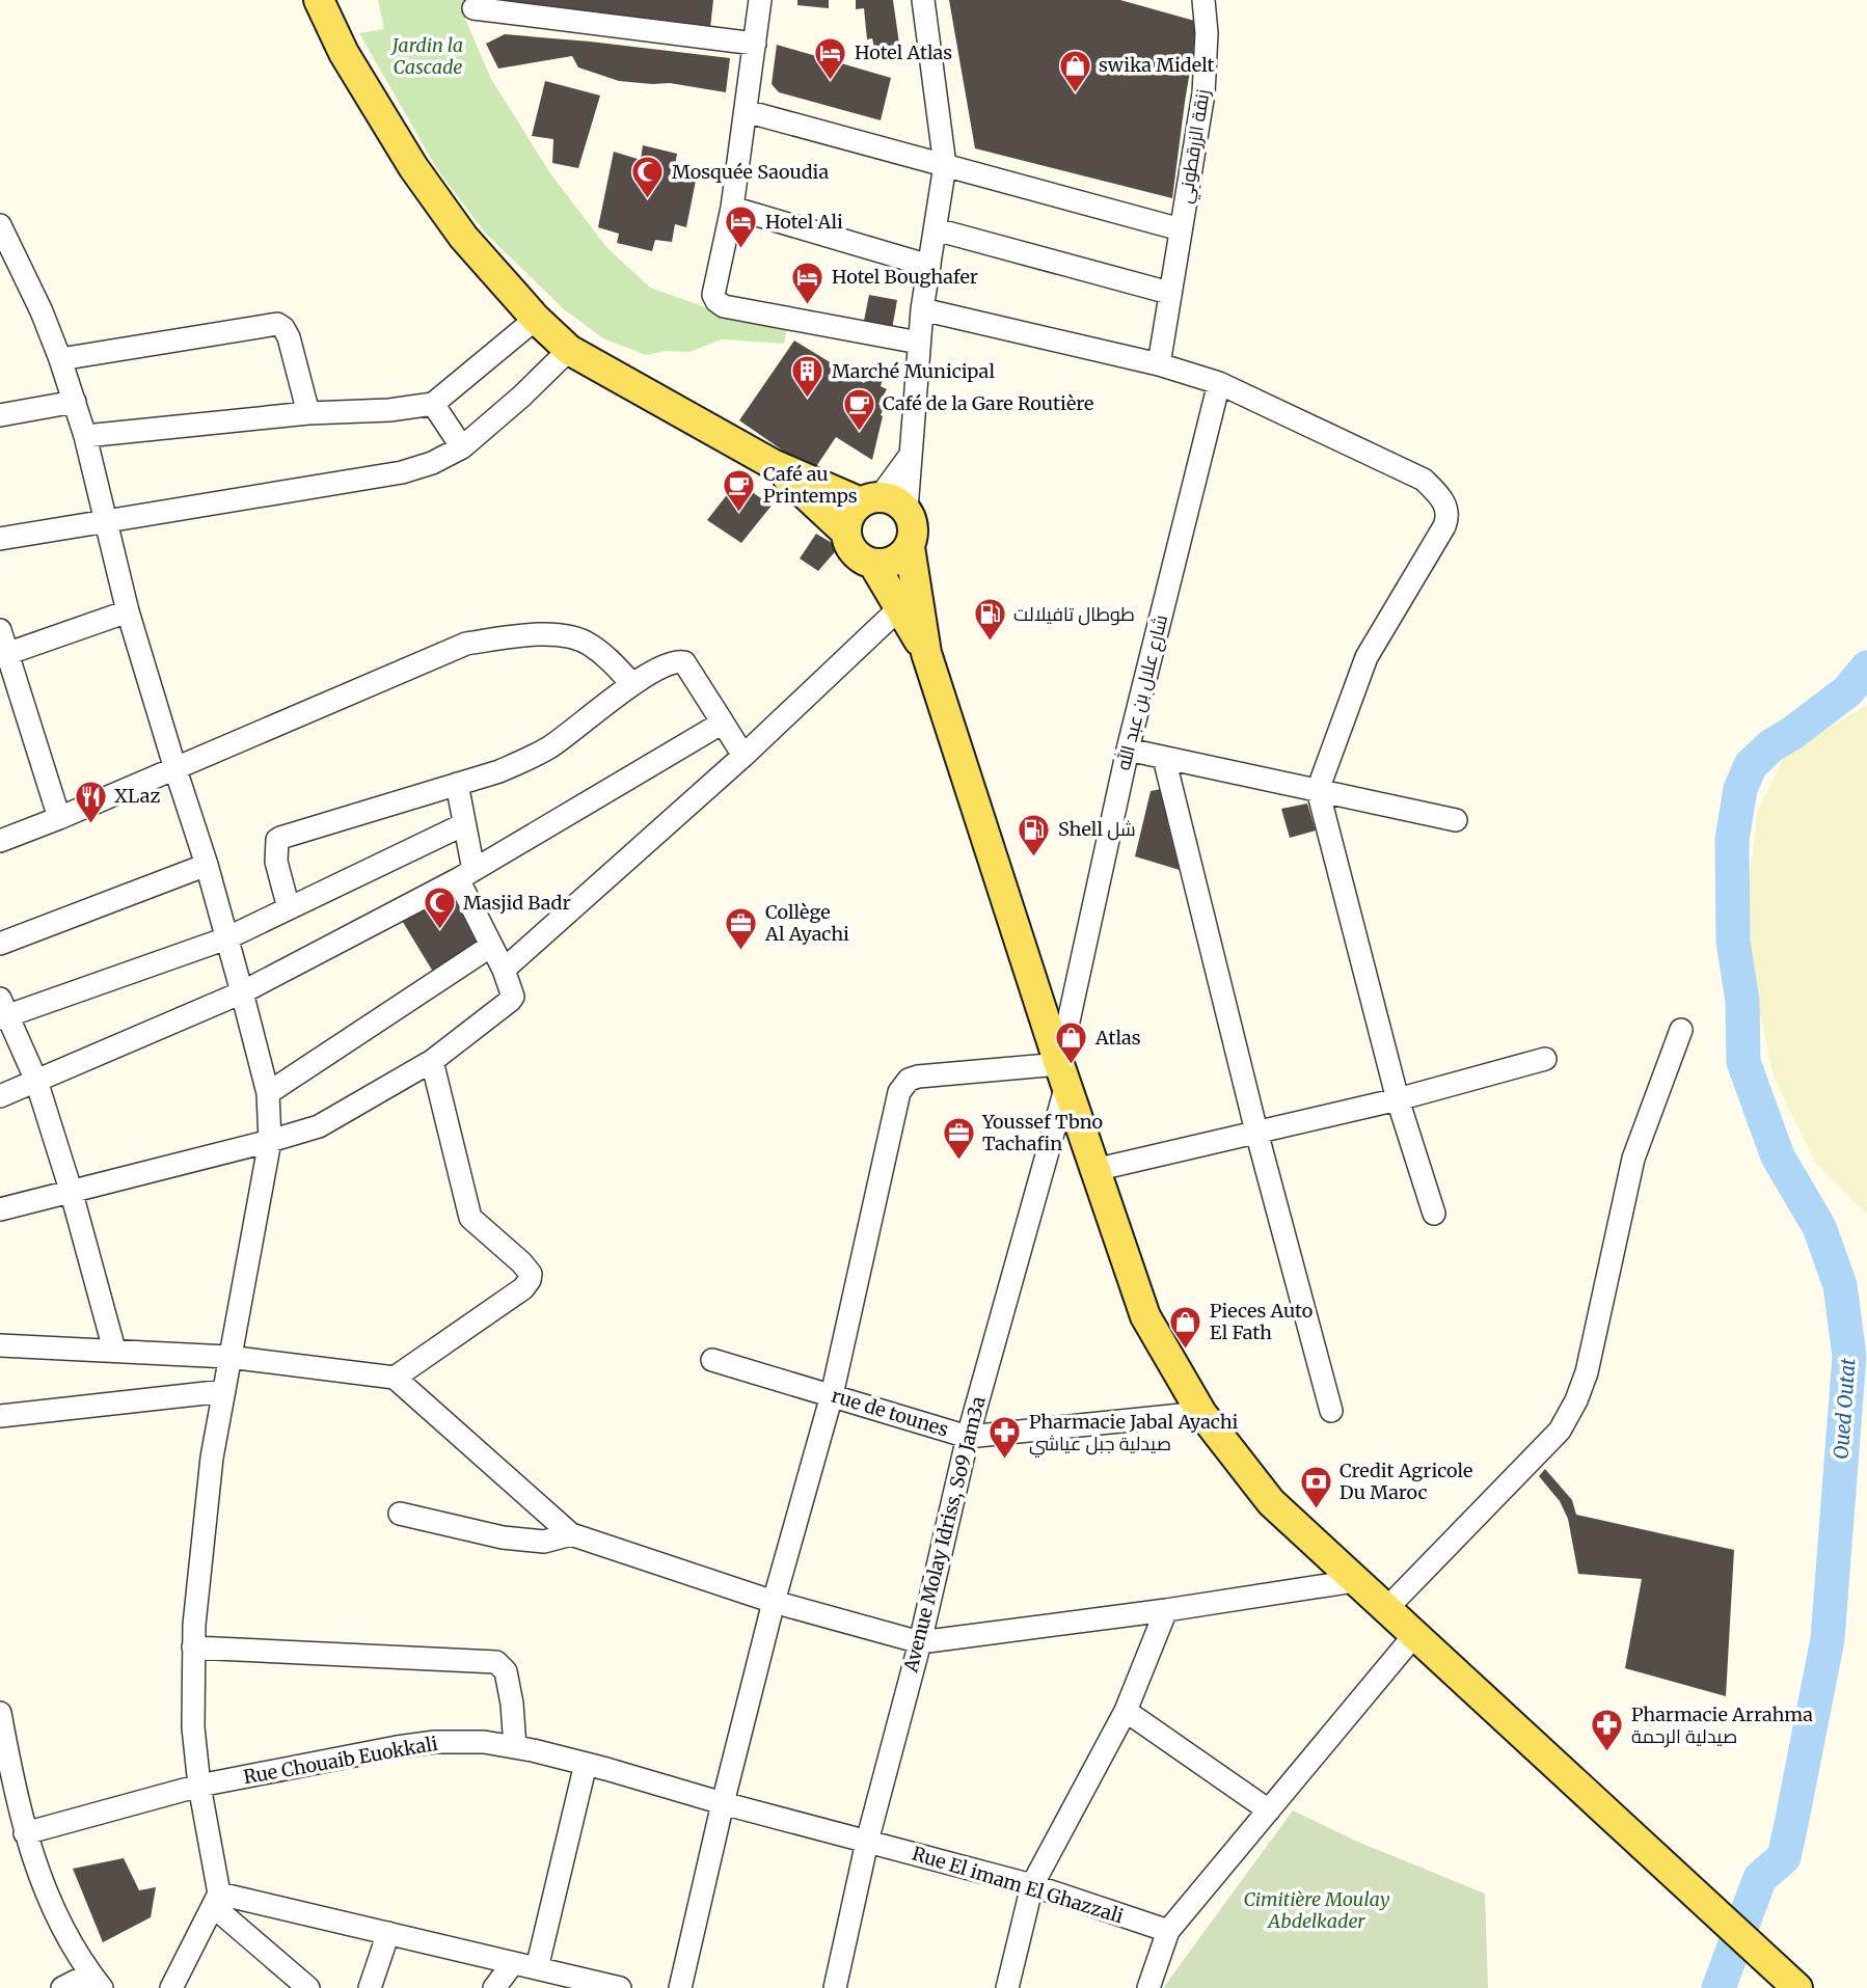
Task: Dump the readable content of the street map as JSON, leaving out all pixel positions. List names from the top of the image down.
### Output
{
  "streets": {
    "street": [
      "زنقة الزرقطوني",
      "شارع علال بن عبد الله",
      "rue de tounes",
      "Avenue Molay Idriss, So9 Jam3a",
      "Rue Chouaib Euokkali",
      "Rue El imam El Ghazzali"
    ]
  },
  "crossings": [
    ["شارع علال بن عبد الله", "Avenue Molay Idriss, So9 Jam3a"],
    ["rue de tounes", "Avenue Molay Idriss, So9 Jam3a"],
    ["Avenue Molay Idriss, So9 Jam3a", "Rue Chouaib Euokkali"],
    ["Avenue Molay Idriss, So9 Jam3a", "Rue El imam El Ghazzali"],
    ["Rue Chouaib Euokkali", "Rue El imam El Ghazzali"]
  ],
  "water": ["Oued Outat"],
  "parks": ["Jardin la Cascade", "Cimitière Moulay Abdelkader"],
  "places": {
    "hotel": ["Hotel Atlas", "Hotel Ali", "Hotel Boughafer"],
    "shop": ["swika Midelt", "Atlas", "Pieces Auto El Fath"],
    "mosque": ["Mosquée Saoudia", "Masjid Badr"],
    "building": ["Marché Municipal"],
    "cafe": ["Café de la Gare Routière", "Café au Printemps"],
    "fuel station": ["طوطال تافيلالت", "Shell شل"],
    "restaurant": ["XLaz"],
    "office": ["Collège Al Ayachi", "Youssef Tbno Tachafin"],
    "pharmacy": ["Pharmacie Jabal Ayachi صيدلية جبل عياشي", "Pharmacie Arrahma صيدلية الرحمة"],
    "bank": ["Credit Agricole Du Maroc"]
  }
}
